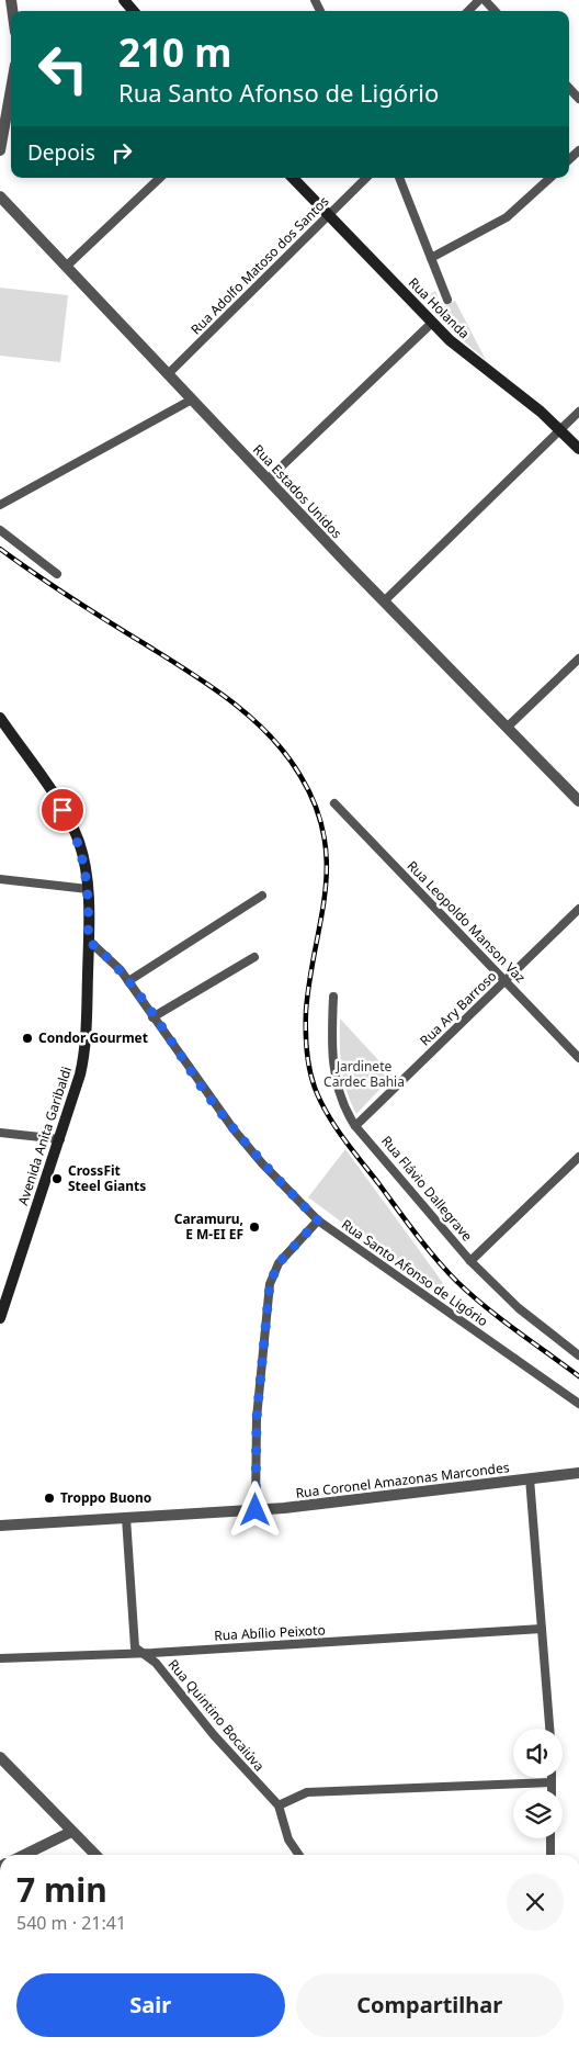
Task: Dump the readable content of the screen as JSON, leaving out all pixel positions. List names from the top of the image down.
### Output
{
  "streets": {
    "main road": ["Rua Holanda", "Avenida Anita Garibaldi"],
    "street": [
      "Rua Adolfo Matoso dos Santos",
      "Rua Estados Unidos",
      "Rua Leopoldo Manson Vaz",
      "Rua Ary Barroso",
      "Rua Flávio Dallegrave",
      "Rua Santo Afonso de Ligório",
      "Rua Coronel Amazonas Marcondes",
      "Rua Abílio Peixoto",
      "Rua Quintino Bocaiúva"
    ]
  },
  "crossings": [
    ["Rua Adolfo Matoso dos Santos", "Rua Holanda"],
    ["Rua Adolfo Matoso dos Santos", "Rua Estados Unidos"],
    ["Rua Leopoldo Manson Vaz", "Rua Ary Barroso"],
    ["Rua Ary Barroso", "Rua Flávio Dallegrave"],
    ["Avenida Anita Garibaldi", "Rua Santo Afonso de Ligório"],
    ["Rua Abílio Peixoto", "Rua Quintino Bocaiúva"]
  ],
  "parks": ["Jardinete Cardec Bahia"],
  "places": [
    "Condor Gourmet",
    "CrossFit Steel Giants",
    "Caramuru, E M-EI EF",
    "Troppo Buono"
  ],
  "page": {
    "turn": ["210 m", "Rua Santo Afonso de Ligório"],
    "then": "Depois",
    "heading": ["7 min", "540 m · 21:41"],
    "buttons": ["Sair", "Compartilhar"]
  }
}
